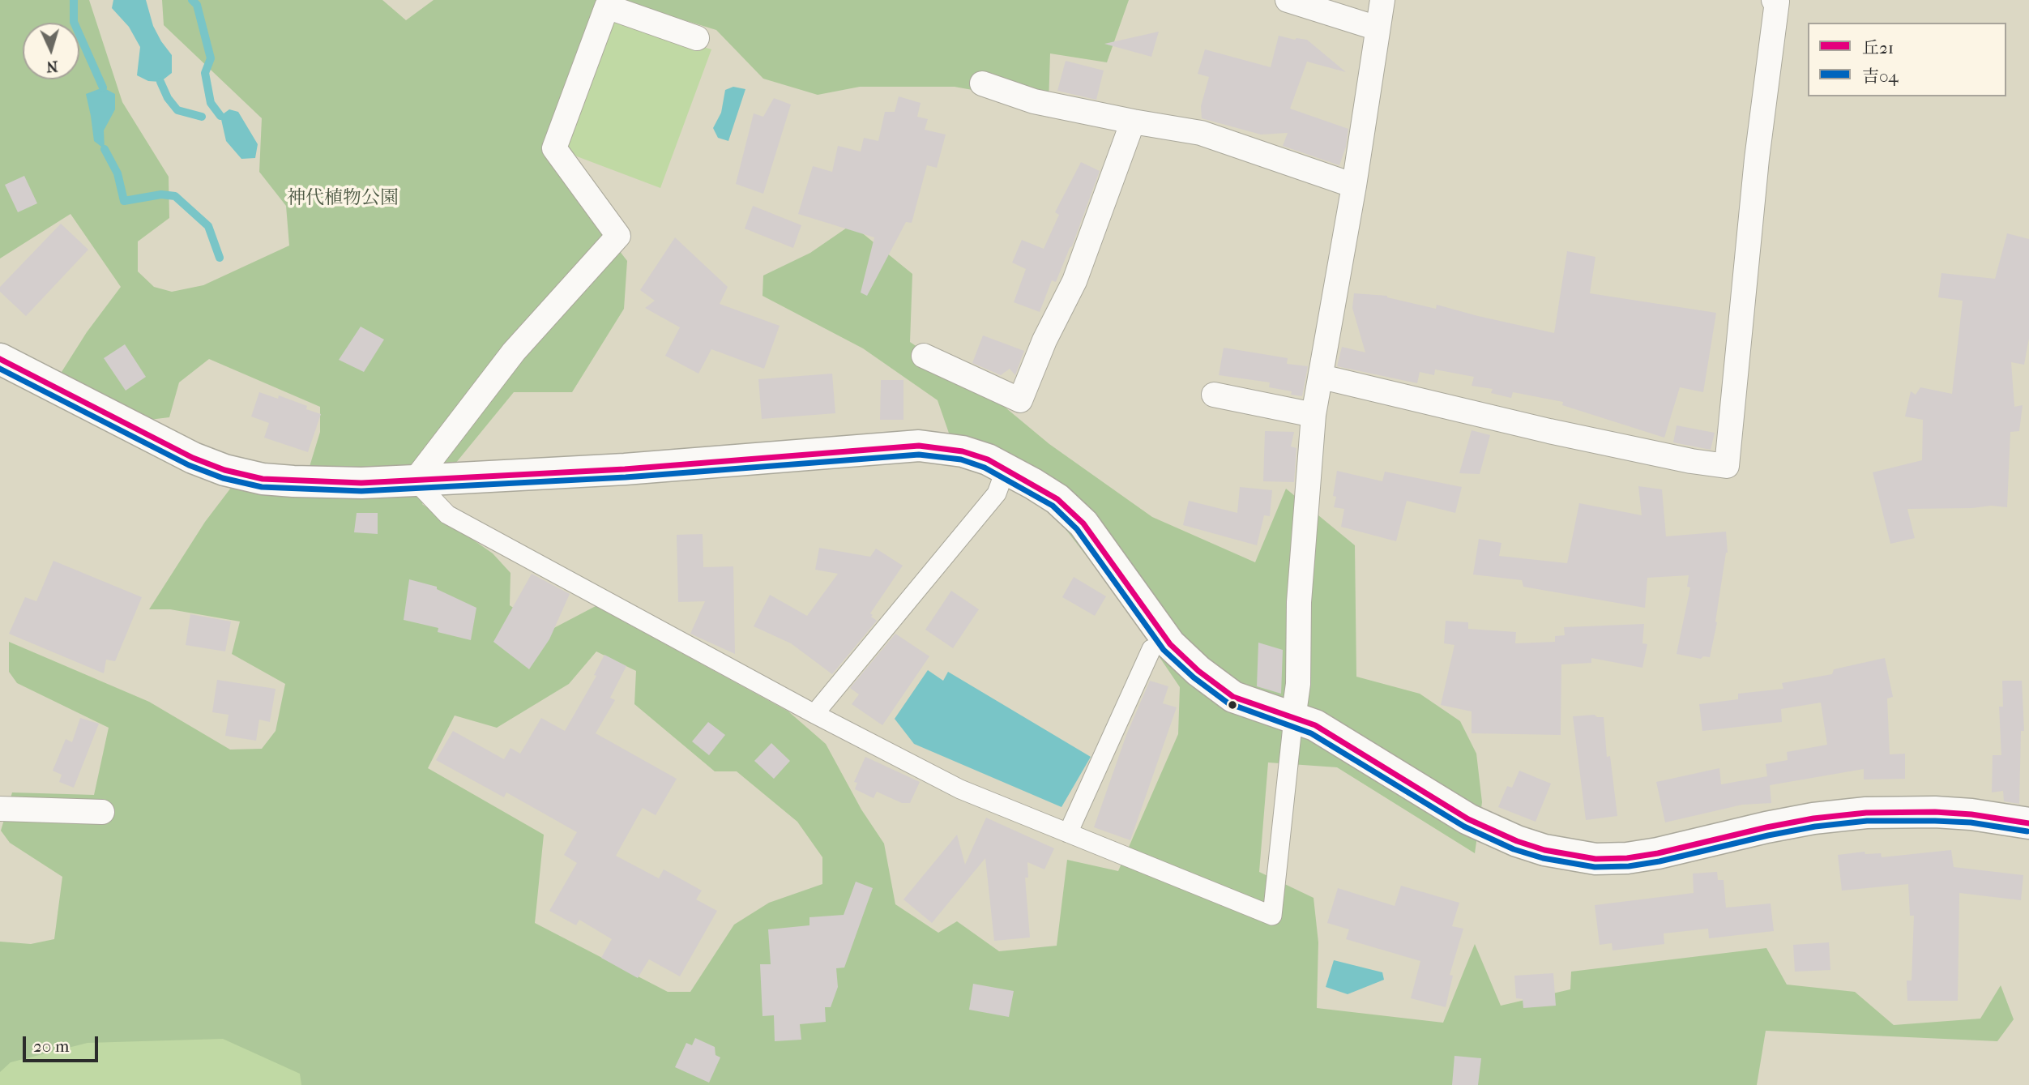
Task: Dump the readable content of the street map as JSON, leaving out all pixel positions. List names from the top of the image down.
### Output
{
  "parks": ["神代植物公園"],
  "lines": ["transit line 丘21", "transit line 吉04"],
  "legend": ["丘21", "吉04"],
  "scale_bar": "20 m",
  "north": "bottom"
}
